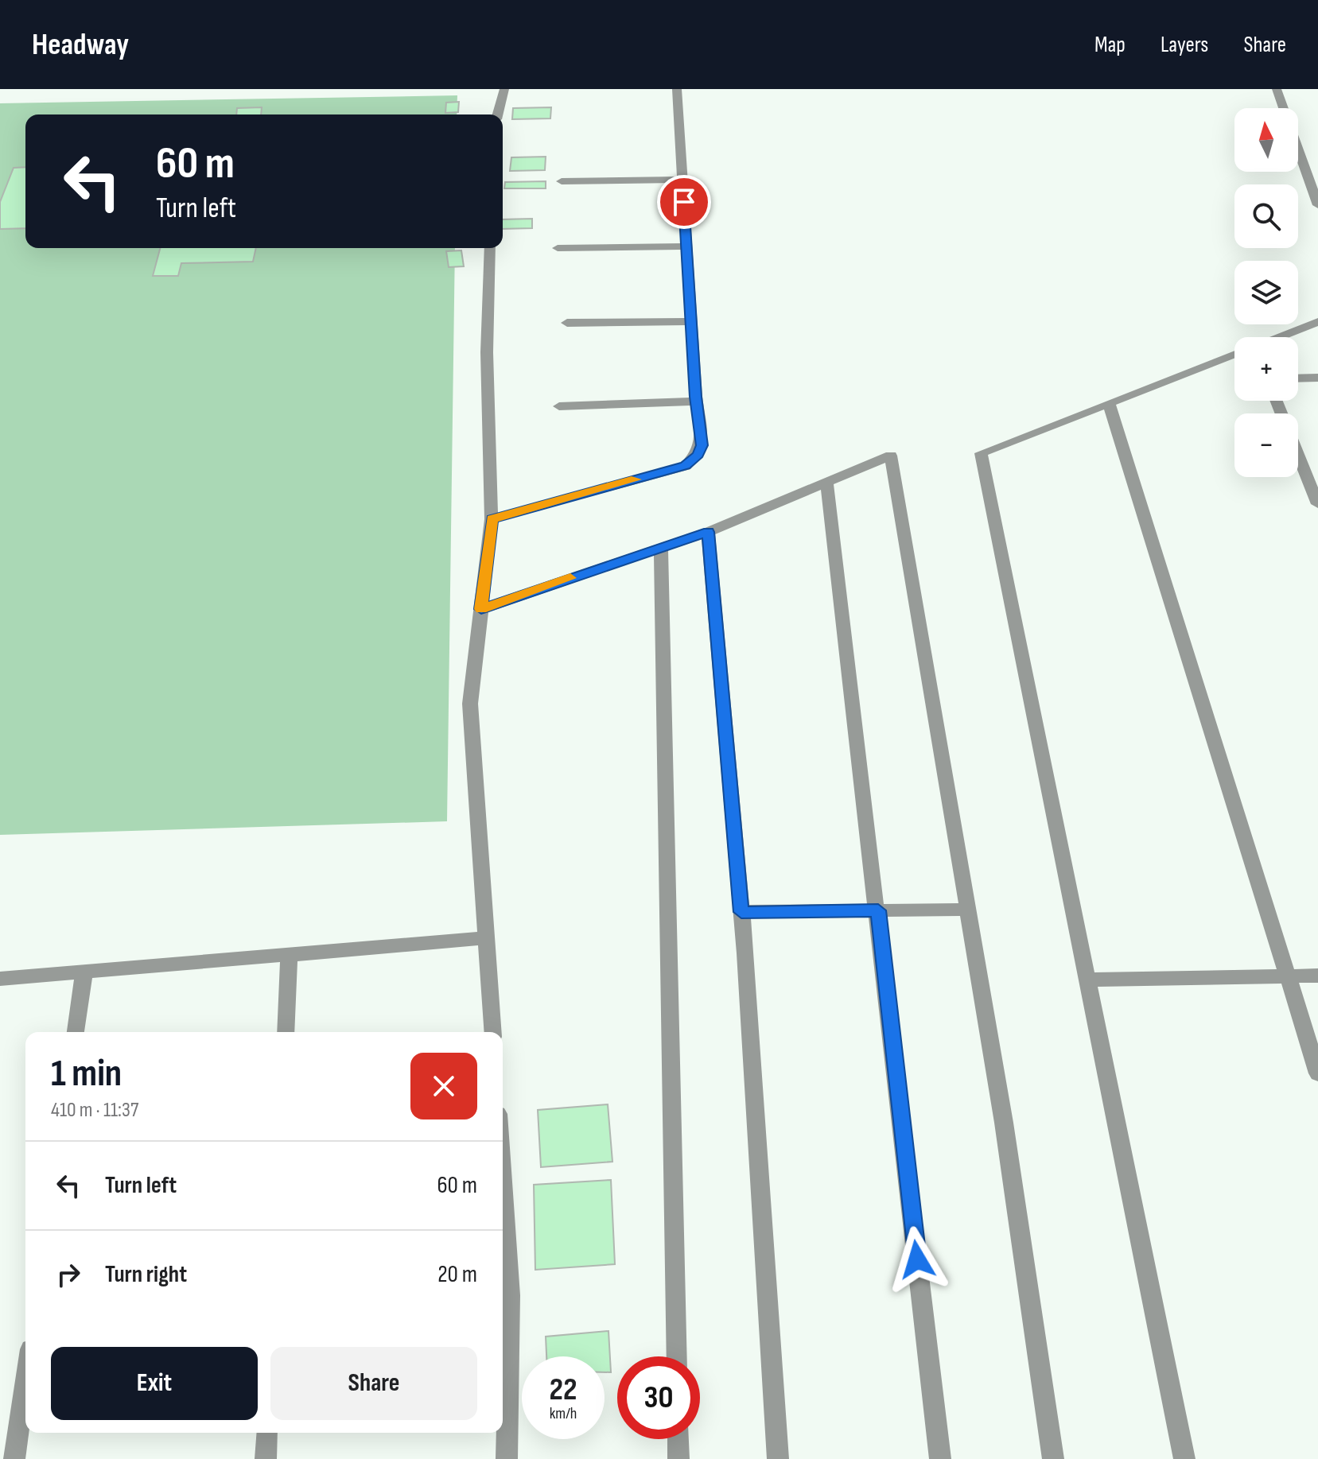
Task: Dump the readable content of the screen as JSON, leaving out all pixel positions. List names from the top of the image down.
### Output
{
  "north": "top",
  "page": {
    "header": "Headway",
    "nav": ["Map", "Layers", "Share"],
    "map_buttons": ["+", "−"],
    "turn": ["60 m", "Turn left"],
    "heading": ["1 min", "410 m · 11:37"],
    "list": [
      {
        "name": "Turn left",
        "value": "60 m"
      },
      {
        "name": "Turn right",
        "value": "20 m"
      }
    ],
    "buttons": ["Exit", "Share"],
    "speed": "22 km/h",
    "limit": "30"
  }
}
